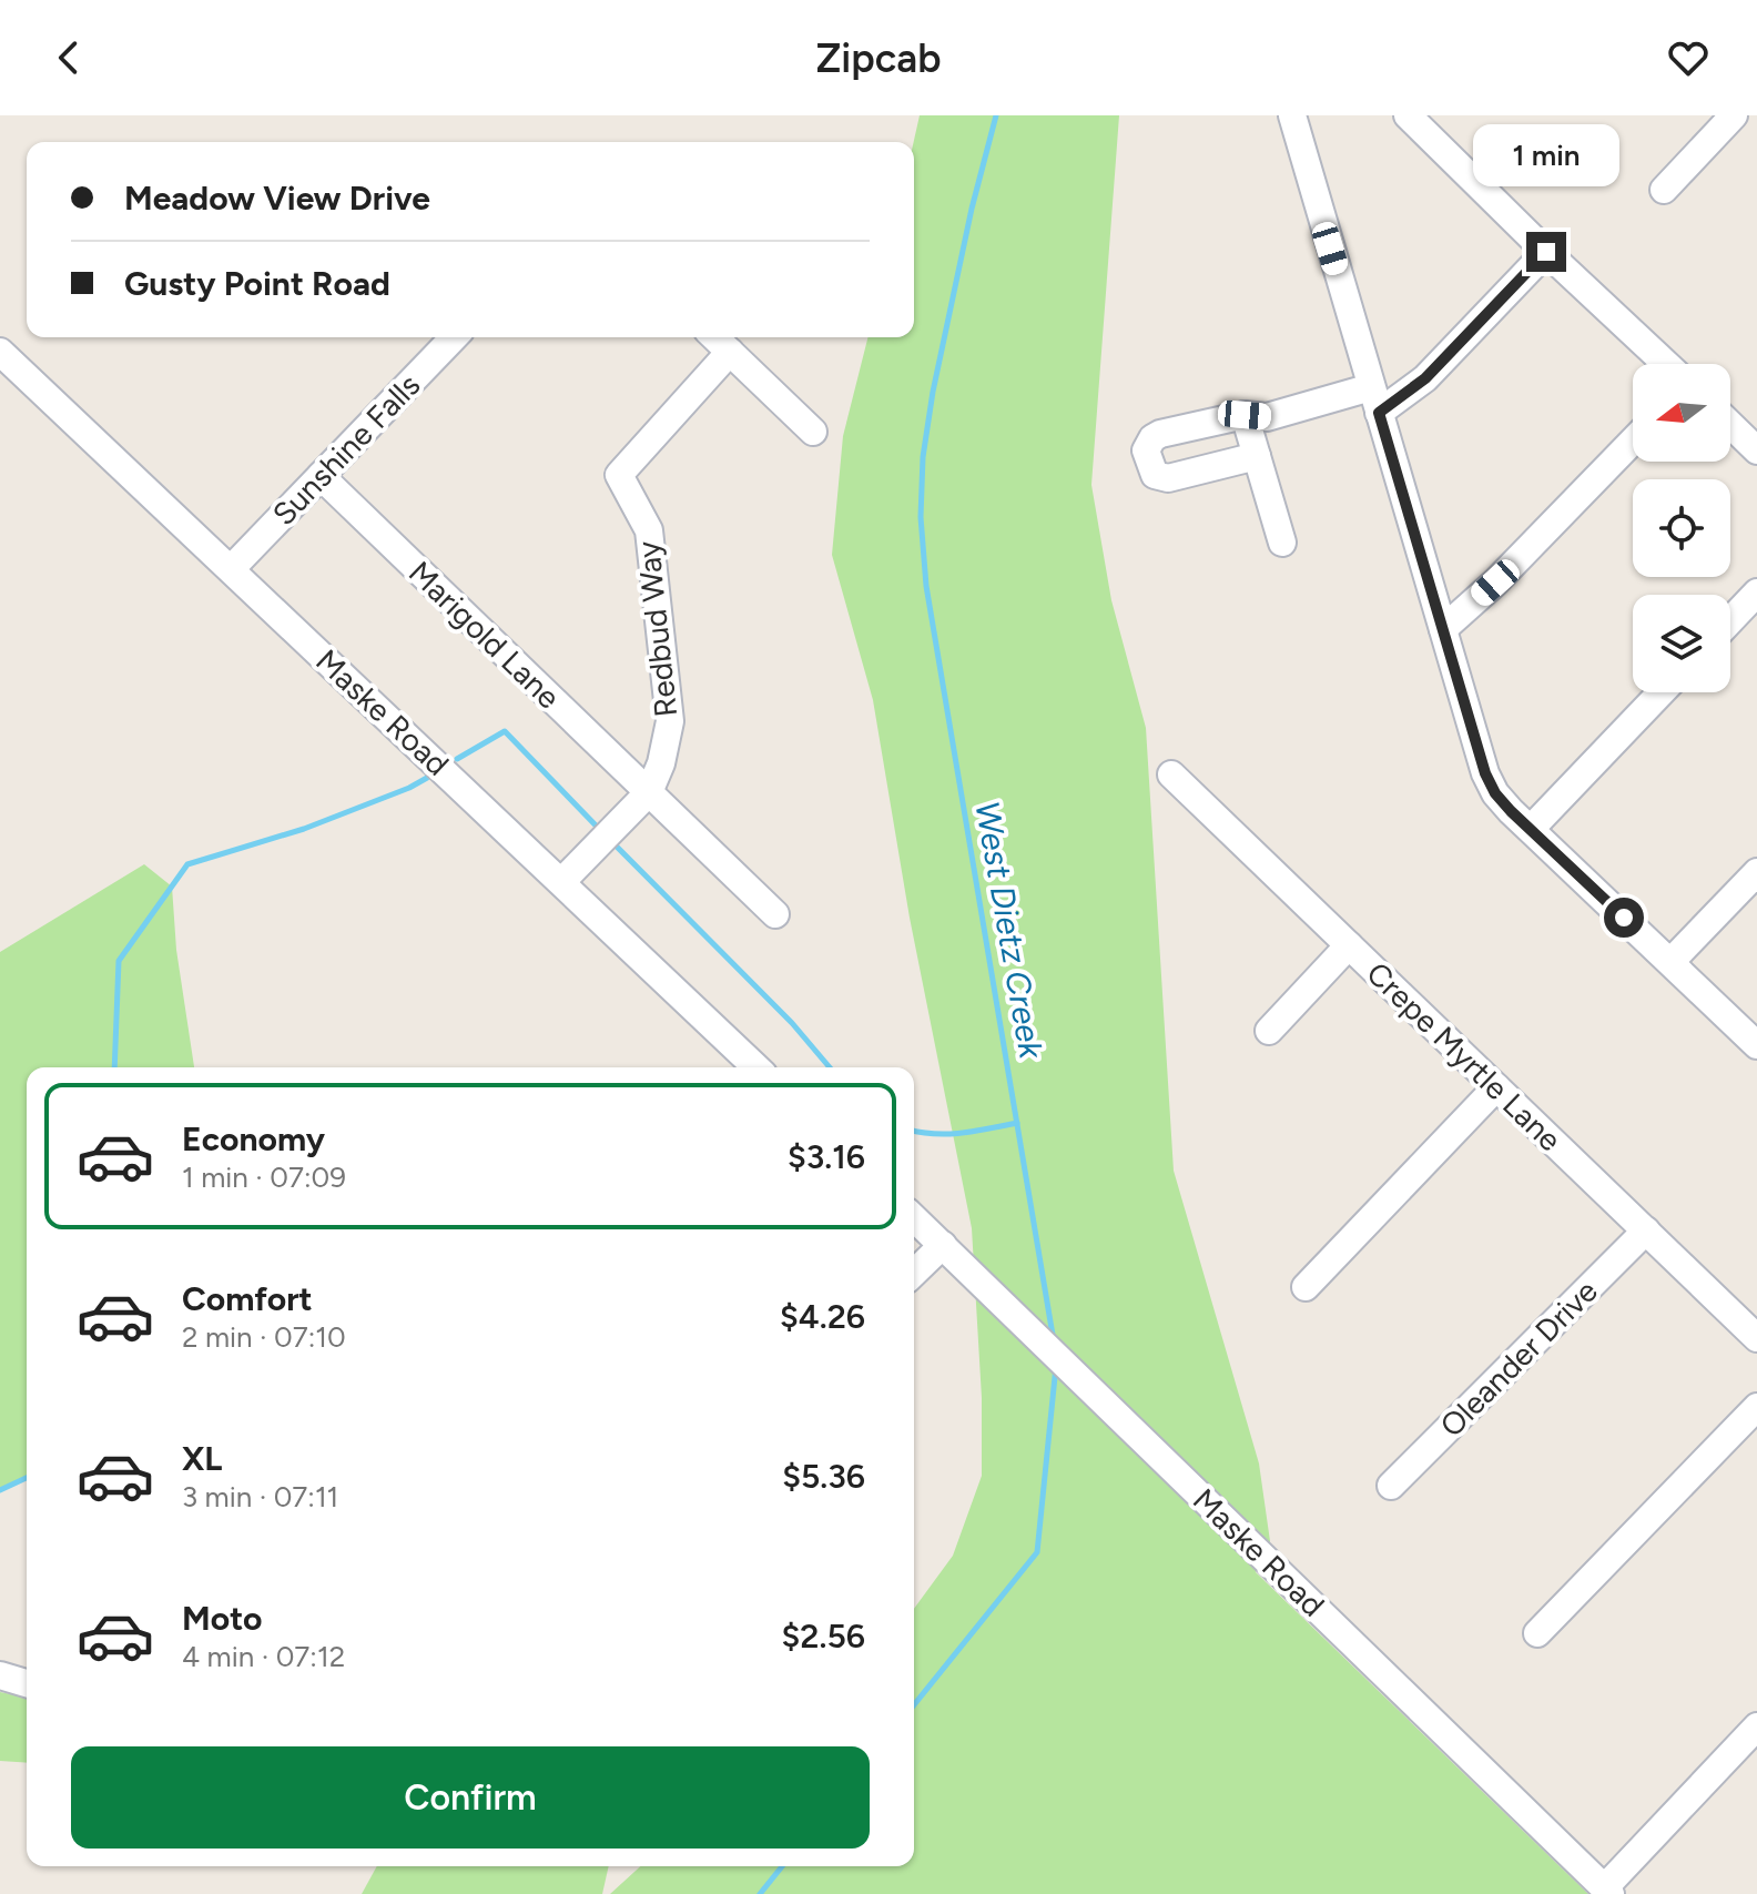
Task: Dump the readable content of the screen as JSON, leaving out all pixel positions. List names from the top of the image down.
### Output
{
  "streets": {
    "street": [
      "Sunshine Falls",
      "Redbud Way",
      "Marigold Lane",
      "Maske Road",
      "Crepe Myrtle Lane",
      "Oleander Drive"
    ]
  },
  "crossings": [
    ["Sunshine Falls", "Marigold Lane"],
    ["Sunshine Falls", "Maske Road"],
    ["Redbud Way", "Marigold Lane"],
    ["Crepe Myrtle Lane", "Oleander Drive"]
  ],
  "water": ["West Dietz Creek"],
  "north": "left",
  "page": {
    "header": "Zipcab",
    "bubble": "1 min",
    "banner": ["Meadow View Drive", "Gusty Point Road"],
    "list": [
      {
        "name": "Economy",
        "note": "1 min · 07:09",
        "value": "$3.16"
      },
      {
        "name": "Comfort",
        "note": "2 min · 07:10",
        "value": "$4.26"
      },
      {
        "name": "XL",
        "note": "3 min · 07:11",
        "value": "$5.36"
      },
      {
        "name": "Moto",
        "note": "4 min · 07:12",
        "value": "$2.56"
      }
    ],
    "buttons": "Confirm"
  }
}
